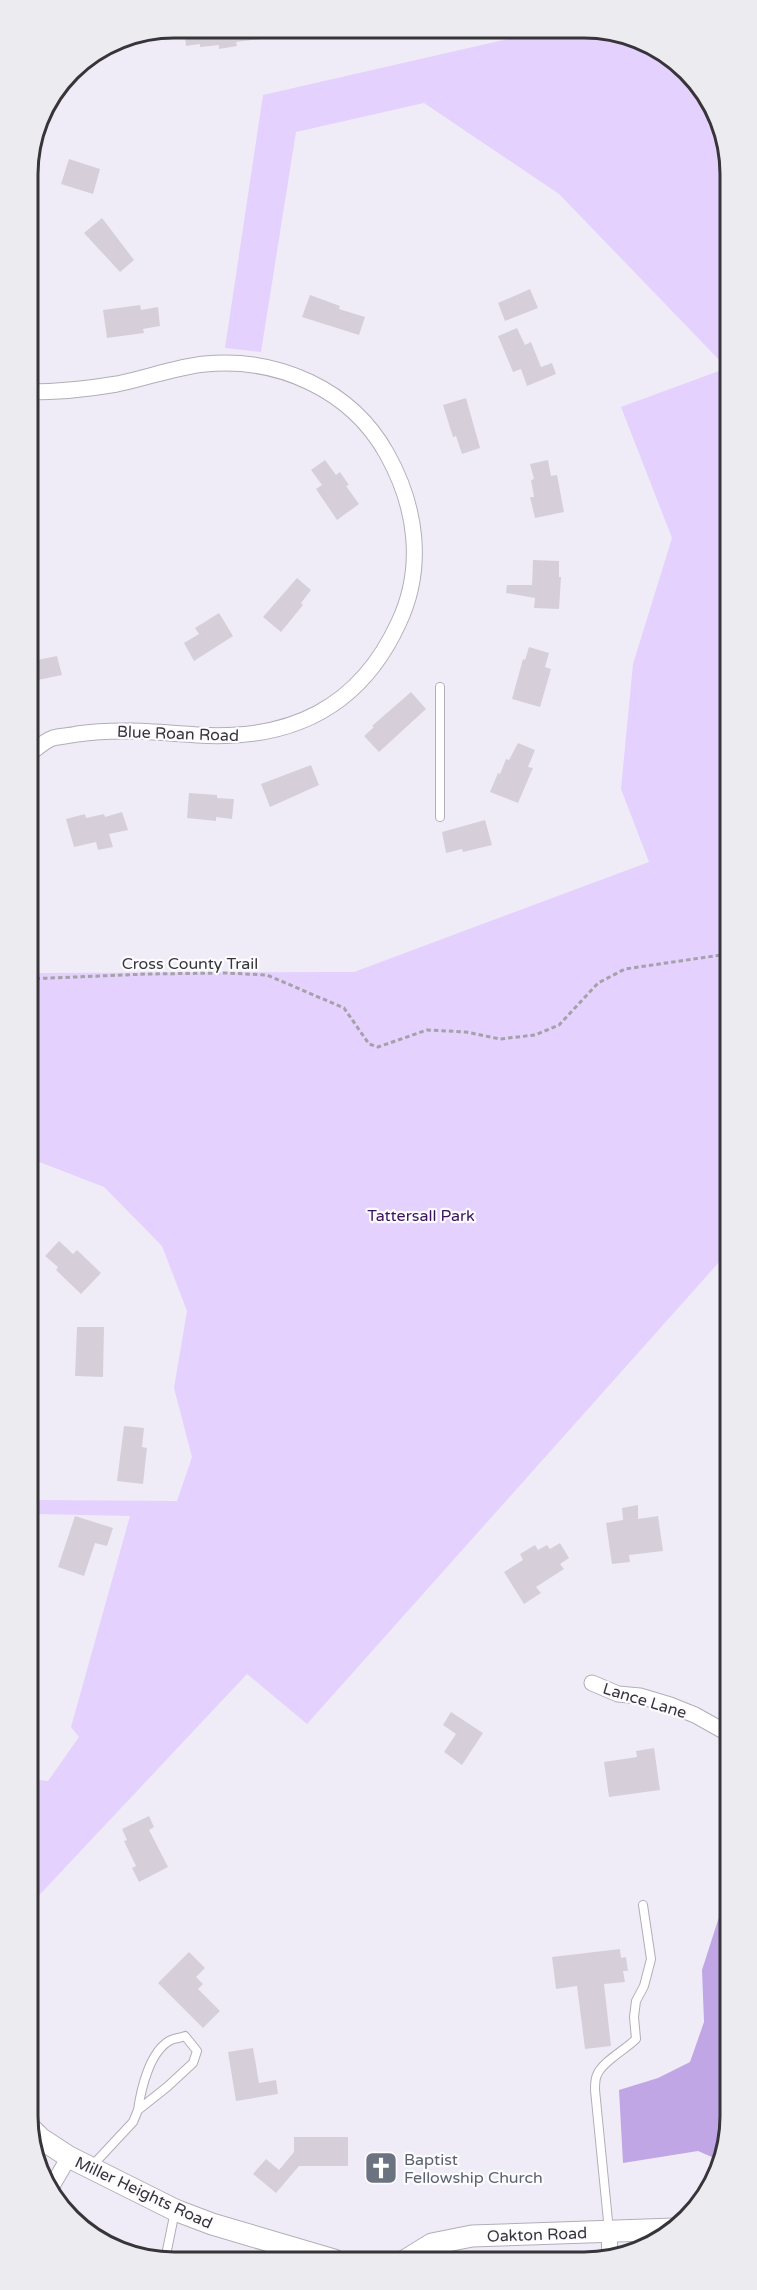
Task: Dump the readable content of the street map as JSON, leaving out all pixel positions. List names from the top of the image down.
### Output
{
  "streets": {
    "street": [
      "Blue Roan Road",
      "Lance Lane",
      "Miller Heights Road",
      "Oakton Road"
    ],
    "path": ["Cross County Trail"]
  },
  "parks": ["Tattersall Park"],
  "places": {
    "church": ["Baptist Fellowship Church"]
  }
}
